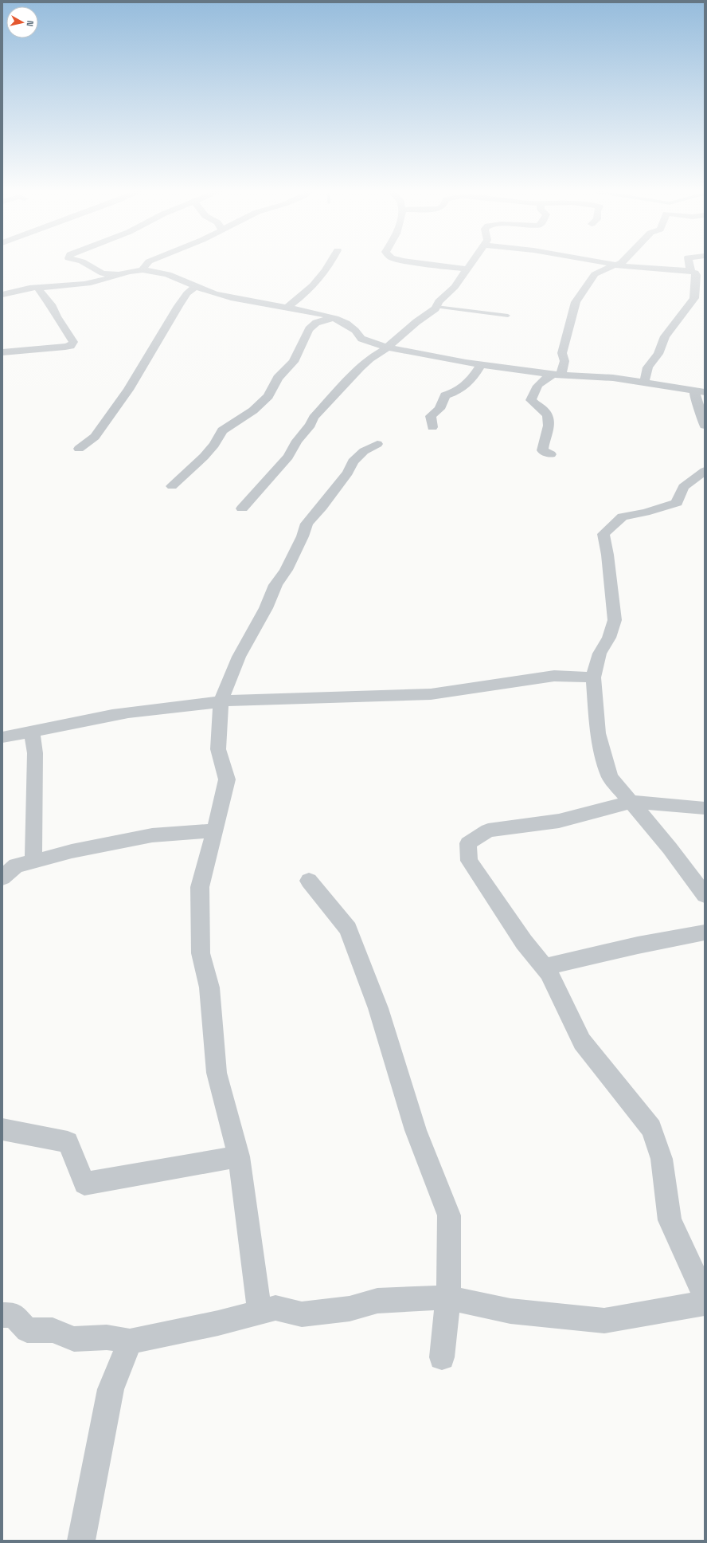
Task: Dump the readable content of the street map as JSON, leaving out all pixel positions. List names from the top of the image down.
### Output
{
  "north": "right"
}
